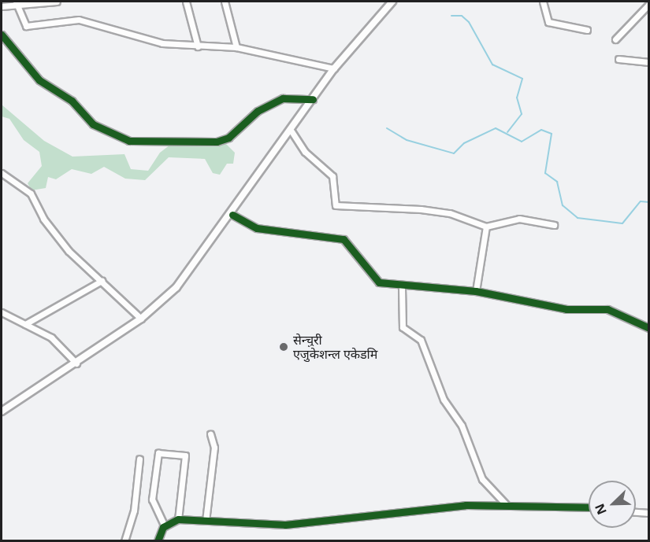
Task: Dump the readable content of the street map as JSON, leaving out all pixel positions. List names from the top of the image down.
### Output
{
  "places": ["सेन्चुरी एजुकेशन्ल एकेडमि"],
  "north": "bottom left"
}
